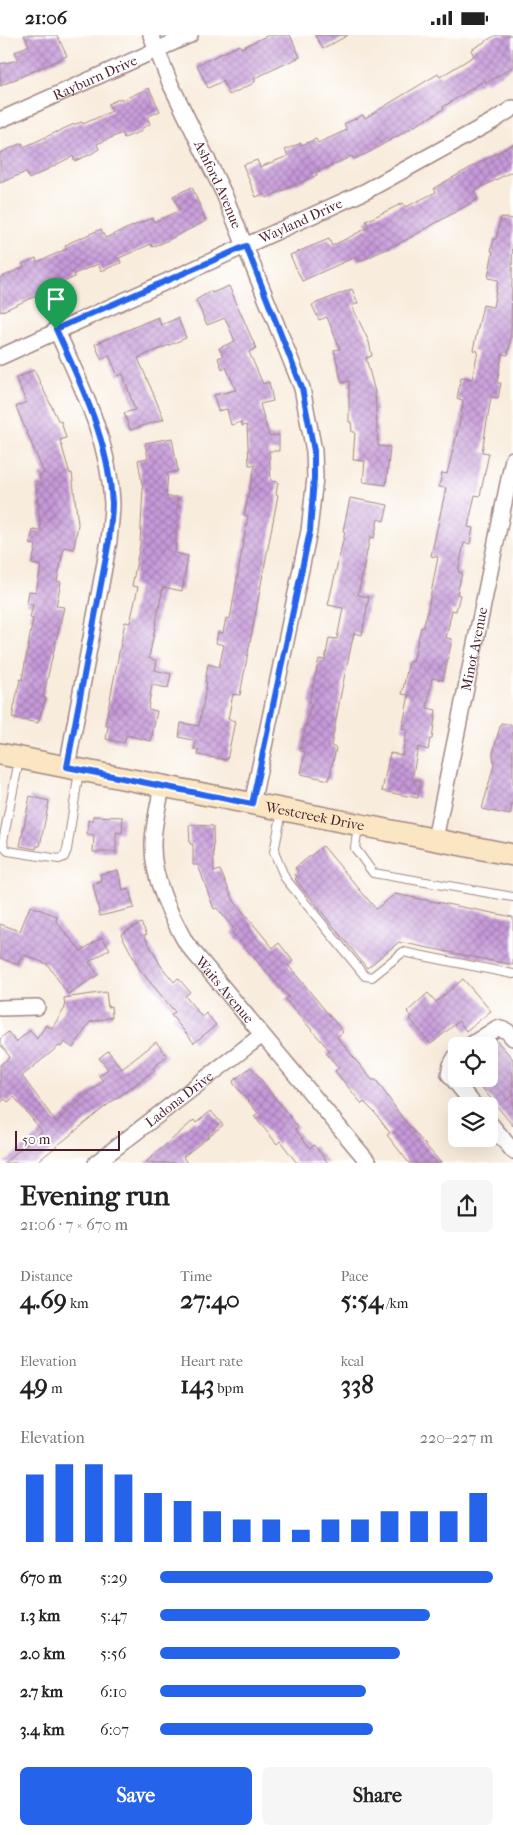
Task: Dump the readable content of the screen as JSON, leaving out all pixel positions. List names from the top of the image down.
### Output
{
  "streets": {
    "street": [
      "Rayburn Drive",
      "Ashford Avenue",
      "Wayland Drive",
      "Minot Avenue",
      "Westcreek Drive",
      "Waits Avenue",
      "Ladona Drive"
    ]
  },
  "crossings": [
    ["Rayburn Drive", "Ashford Avenue"],
    ["Ashford Avenue", "Wayland Drive"],
    ["Ashford Avenue", "Westcreek Drive"],
    ["Minot Avenue", "Westcreek Drive"],
    ["Westcreek Drive", "Waits Avenue"],
    ["Waits Avenue", "Ladona Drive"]
  ],
  "scale_bar": "50 m",
  "page": {
    "status": "21:06",
    "scale": "50 m",
    "heading": ["Evening run", "21:06 · 7 × 670 m"],
    "stats": [
      ["Distance", "4.69 km"],
      ["Time", "27:40"],
      ["Pace", "5:54 /km"],
      ["Elevation", "49 m"],
      ["Heart rate", "143 bpm"],
      ["kcal", "338"]
    ],
    "chart": ["Elevation", "220–227 m"],
    "list": [
      {
        "name": "670 m",
        "note": "5:29"
      },
      {
        "name": "1.3 km",
        "note": "5:47"
      },
      {
        "name": "2.0 km",
        "note": "5:56"
      },
      {
        "name": "2.7 km",
        "note": "6:10"
      },
      {
        "name": "3.4 km",
        "note": "6:07"
      }
    ],
    "buttons": ["Save", "Share"]
  }
}
